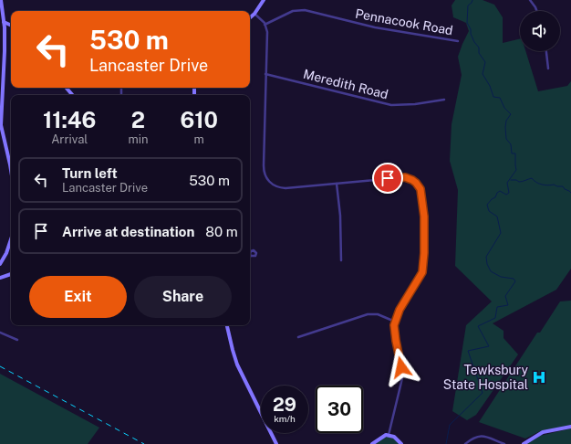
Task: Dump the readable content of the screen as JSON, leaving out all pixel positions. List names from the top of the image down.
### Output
{
  "streets": {
    "street": ["Pennacook Road", "Meredith Road"]
  },
  "places": {
    "hospital": ["Tewksbury State Hospital"]
  },
  "page": {
    "turn": ["530 m", "Lancaster Drive"],
    "eta": [
      "11:46",
      "Arrival",
      "2",
      "min",
      "610",
      "m"
    ],
    "list": [
      {
        "name": "Turn left",
        "note": "Lancaster Drive",
        "value": "530 m"
      },
      {
        "name": "Arrive at destination",
        "value": "80 m"
      }
    ],
    "buttons": ["Exit", "Share"],
    "speed": "29 km/h",
    "limit": "30"
  }
}
